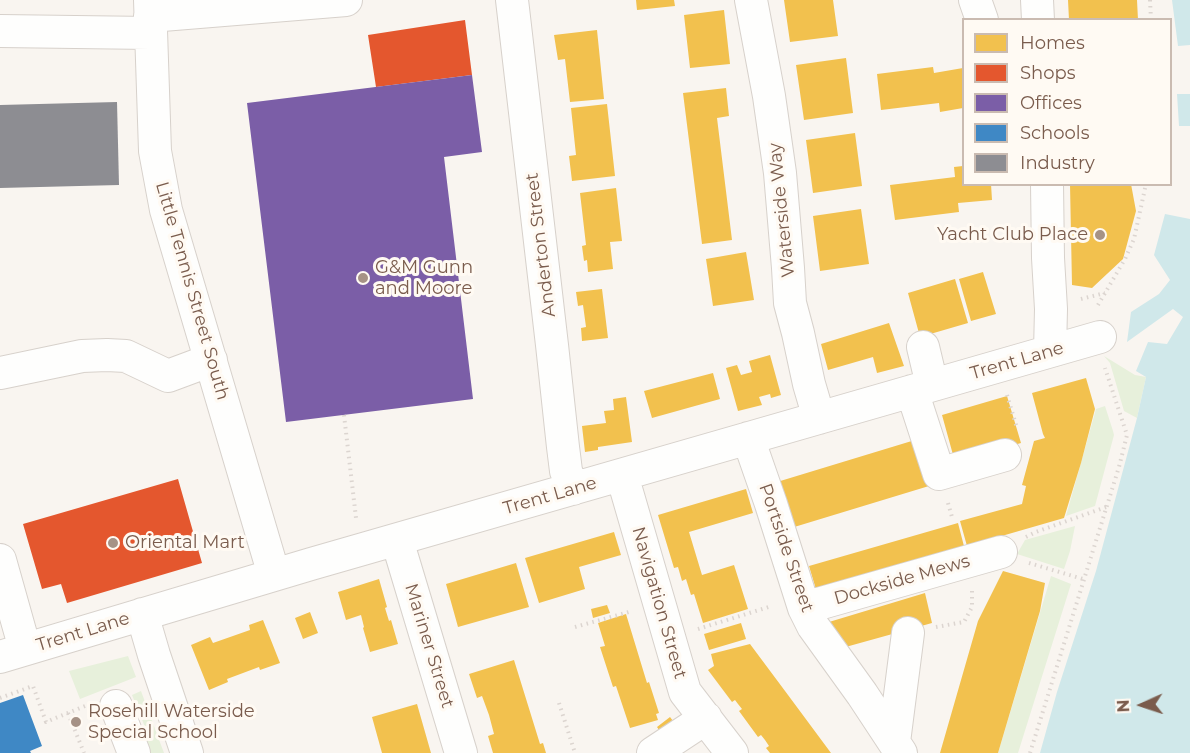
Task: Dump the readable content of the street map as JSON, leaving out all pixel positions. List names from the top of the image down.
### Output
{
  "streets": {
    "street": [
      "Waterside Way",
      "Anderton Street",
      "Little Tennis Street South",
      "Trent Lane",
      "Portside Street",
      "Dockside Mews",
      "Navigation Street",
      "Mariner Street"
    ]
  },
  "crossings": [
    ["Waterside Way", "Trent Lane"],
    ["Anderton Street", "Trent Lane"],
    ["Little Tennis Street South", "Trent Lane"],
    ["Trent Lane", "Portside Street"],
    ["Trent Lane", "Navigation Street"],
    ["Trent Lane", "Mariner Street"],
    ["Portside Street", "Dockside Mews"]
  ],
  "places": [
    "Yacht Club Place",
    "G&M Gunn and Moore",
    "Oriental Mart",
    "Rosehill Waterside Special School"
  ],
  "legend": [
    "Homes",
    "Shops",
    "Offices",
    "Schools",
    "Industry"
  ],
  "north": "left"
}
